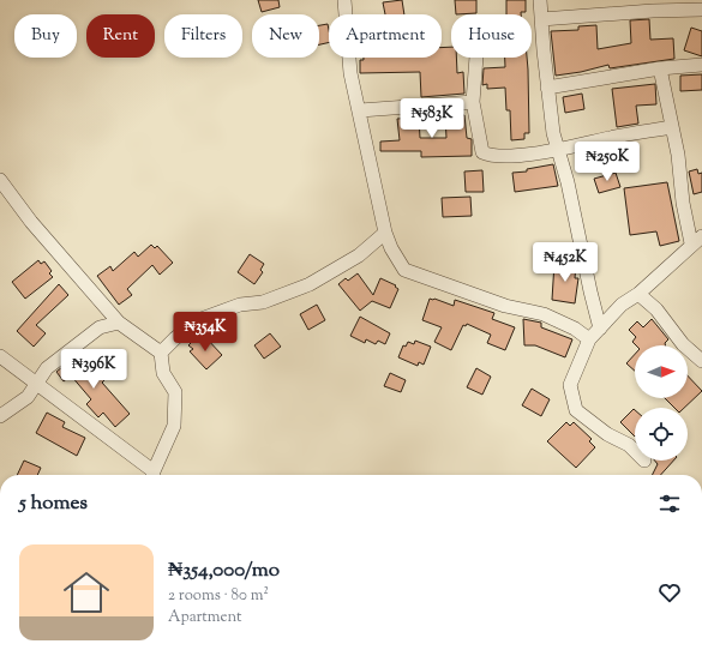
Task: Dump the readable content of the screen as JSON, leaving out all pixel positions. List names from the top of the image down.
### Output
{
  "north": "right",
  "page": {
    "chip": [
      "Buy",
      "Rent",
      "Filters",
      "New",
      "Apartment",
      "House"
    ],
    "price": [
      "₦583K",
      "₦250K",
      "₦452K",
      "₦354K",
      "₦396K"
    ],
    "heading": "5 homes",
    "list": [
      {
        "name": "₦354,000/mo",
        "note": "2 rooms · 80 m² · Apartment"
      }
    ]
  }
}
